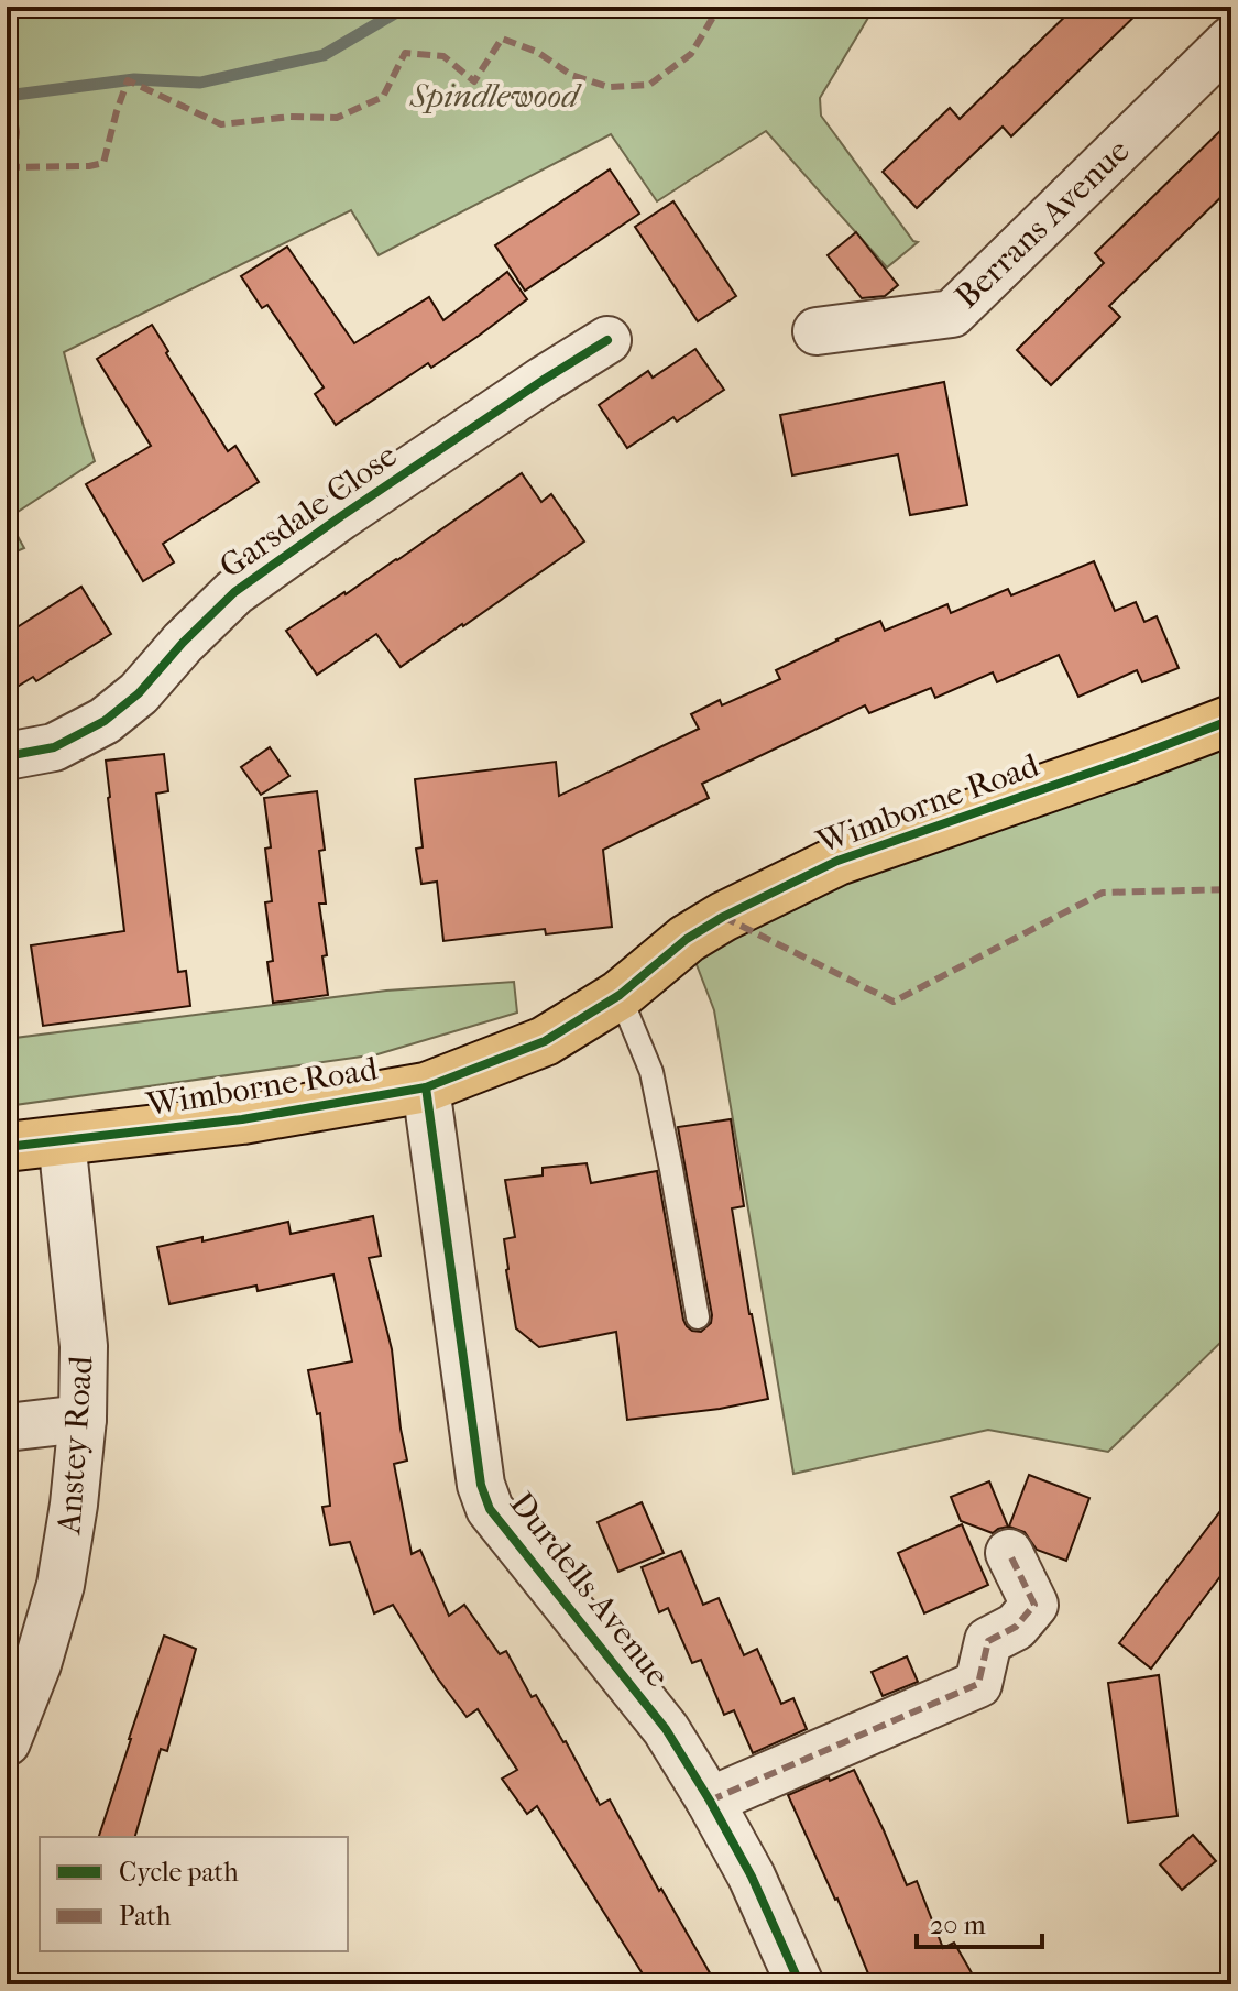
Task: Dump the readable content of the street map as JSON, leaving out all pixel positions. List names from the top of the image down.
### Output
{
  "streets": {
    "main road": ["Wimborne Road"],
    "street": [
      "Berrans Avenue",
      "Garsdale Close",
      "Anstey Road",
      "Durdells Avenue"
    ]
  },
  "crossings": [
    ["Wimborne Road", "Anstey Road"],
    ["Wimborne Road", "Durdells Avenue"]
  ],
  "parks": ["Spindlewood"],
  "legend": ["Cycle path", "Path"],
  "scale_bar": "20 m"
}
